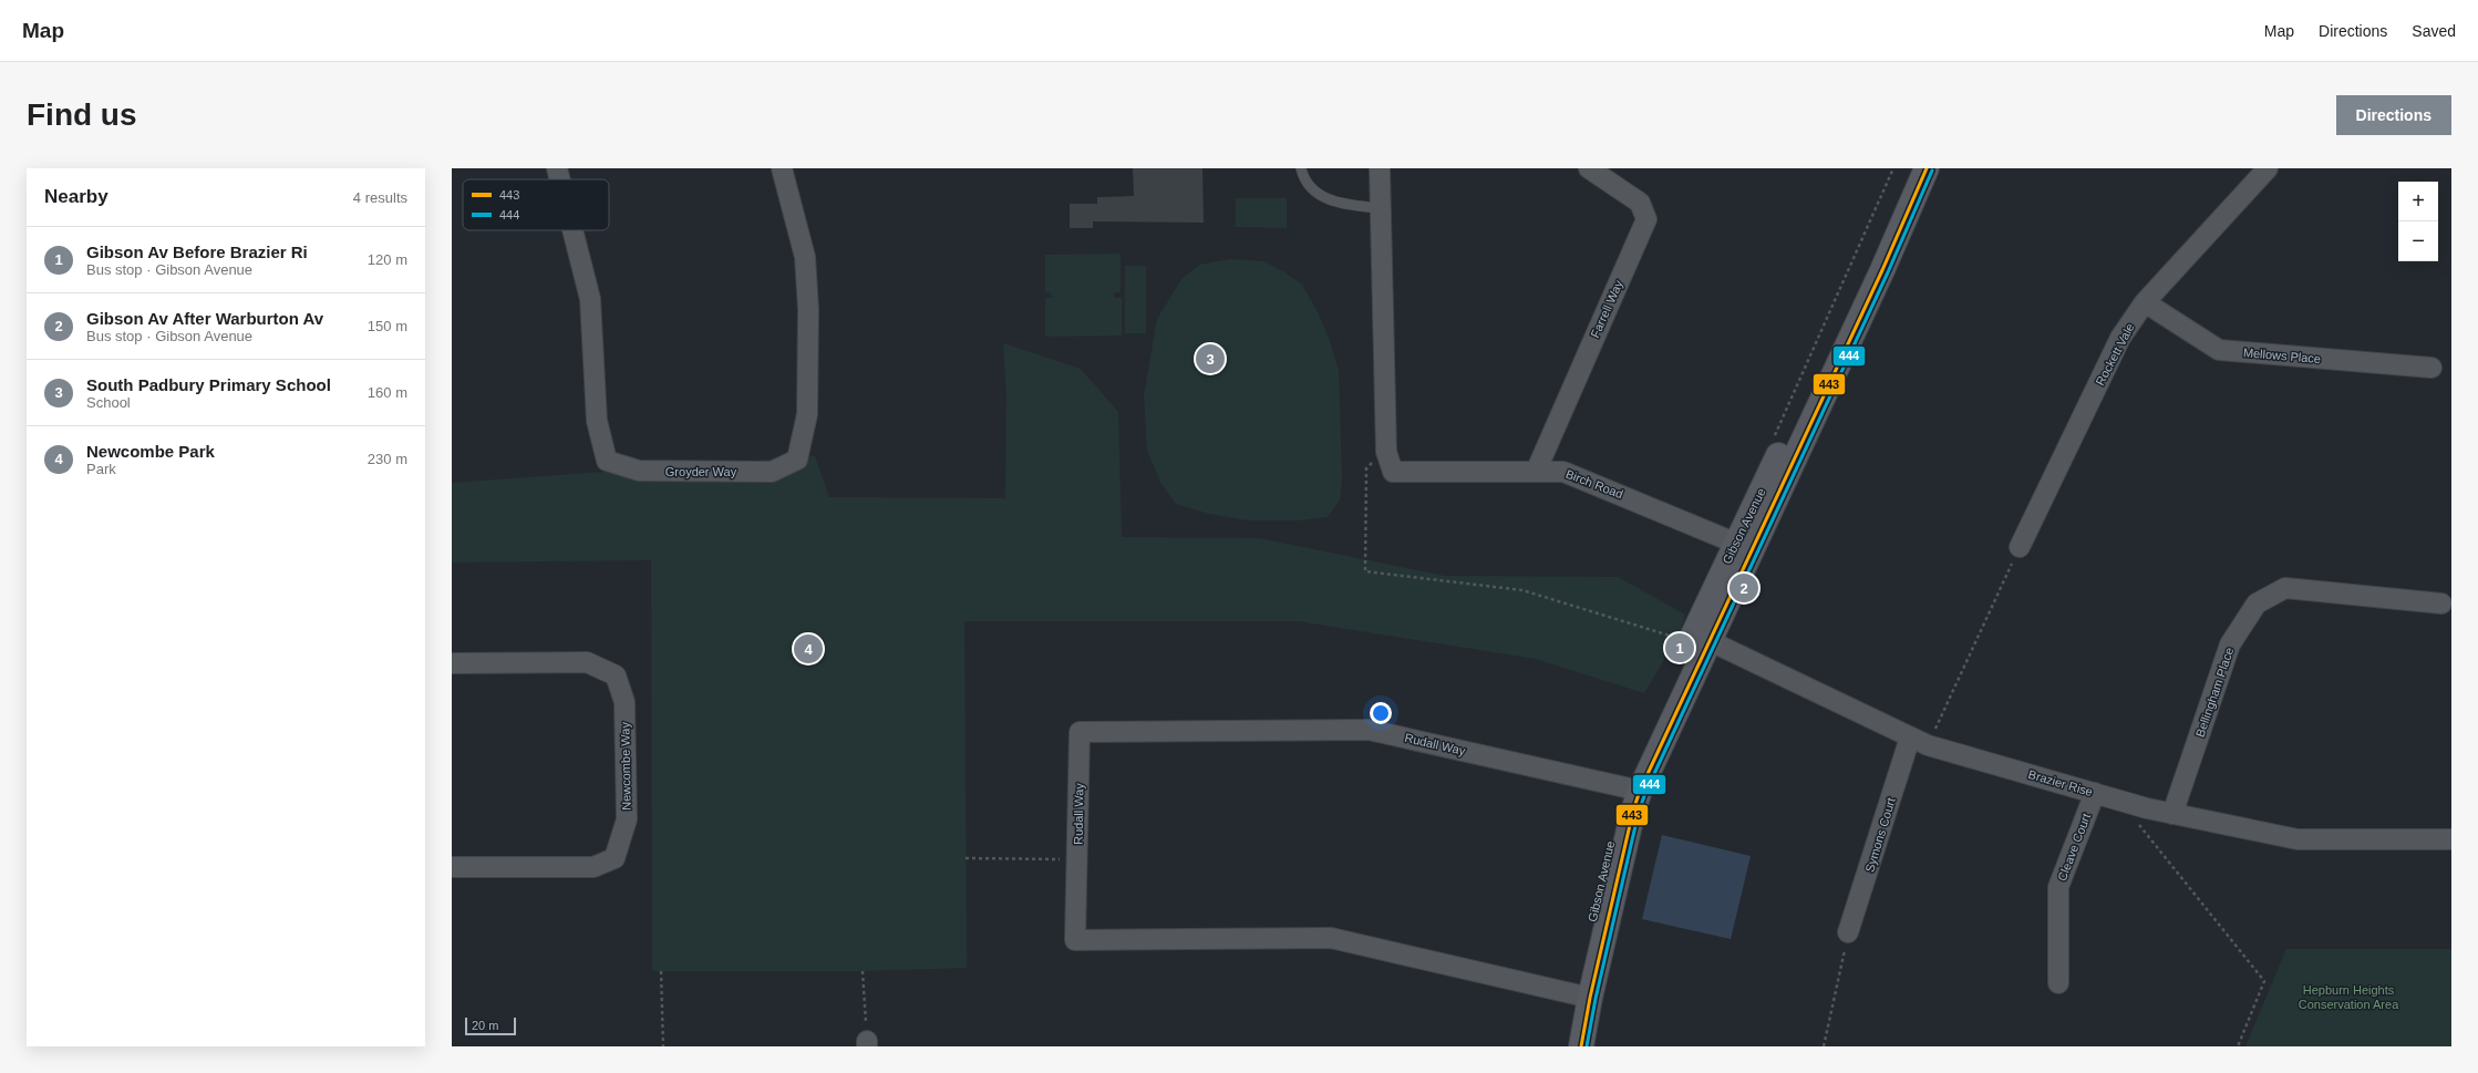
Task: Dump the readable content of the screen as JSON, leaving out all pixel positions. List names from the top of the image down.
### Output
{
  "streets": {
    "main road": ["Gibson Avenue"],
    "street": [
      "Farrell Way",
      "Rockett Vale",
      "Mellows Place",
      "Groyder Way",
      "Birch Road",
      "Bellingham Place",
      "Rudall Way",
      "Newcombe Way",
      "Brazier Rise",
      "Symons Court",
      "Cleave Court"
    ]
  },
  "crossings": [
    ["Farrell Way", "Birch Road"],
    ["Rockett Vale", "Mellows Place"],
    ["Birch Road", "Gibson Avenue"],
    ["Gibson Avenue", "Rudall Way"],
    ["Gibson Avenue", "Brazier Rise"],
    ["Bellingham Place", "Brazier Rise"],
    ["Brazier Rise", "Symons Court"],
    ["Brazier Rise", "Cleave Court"]
  ],
  "parks": ["Hepburn Heights Conservation Area"],
  "lines": ["transit line 443", "transit line 444"],
  "legend": ["443", "444"],
  "scale_bar": "20 m",
  "page": {
    "header": "Map",
    "nav": ["Map", "Directions", "Saved"],
    "buttons": "Directions",
    "title": "Find us",
    "heading": ["Nearby", "4 results"],
    "map_buttons": ["+", "−"],
    "list": [
      {
        "mark": "1",
        "name": "Gibson Av Before Brazier Ri",
        "note": "Bus stop · Gibson Avenue",
        "value": "120 m"
      },
      {
        "mark": "2",
        "name": "Gibson Av After Warburton Av",
        "note": "Bus stop · Gibson Avenue",
        "value": "150 m"
      },
      {
        "mark": "3",
        "name": "South Padbury Primary School",
        "note": "School",
        "value": "160 m"
      },
      {
        "mark": "4",
        "name": "Newcombe Park",
        "note": "Park",
        "value": "230 m"
      }
    ],
    "pins": [
      "3",
      "2",
      "1",
      "4"
    ],
    "scale": "20 m"
  }
}
